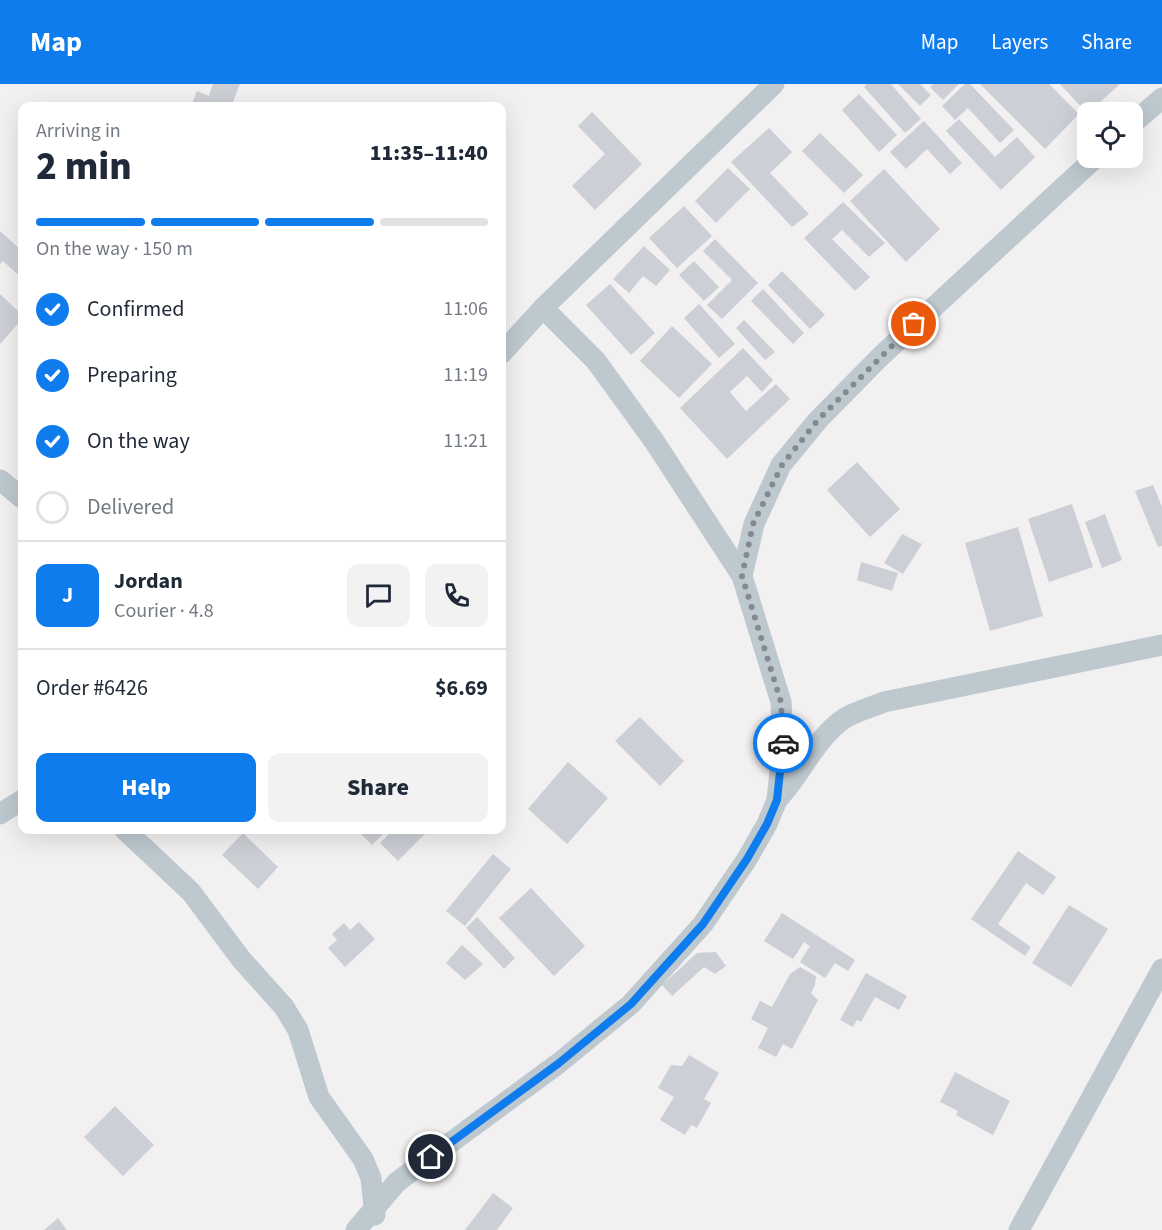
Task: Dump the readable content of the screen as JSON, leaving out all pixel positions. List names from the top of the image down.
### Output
{
  "page": {
    "header": "Map",
    "nav": ["Map", "Layers", "Share"],
    "heading": ["2 min", "Arriving in", "11:35–11:40"],
    "panel": [
      "Jordan",
      "Courier · 4.8",
      "Order #6426",
      "$6.69"
    ],
    "bar": "On the way · 150 m",
    "list": [
      ["Confirmed", "11:06"],
      ["Preparing", "11:19"],
      ["On the way", "11:21"],
      "Delivered"
    ],
    "round": "J",
    "buttons": ["Help", "Share"]
  }
}
